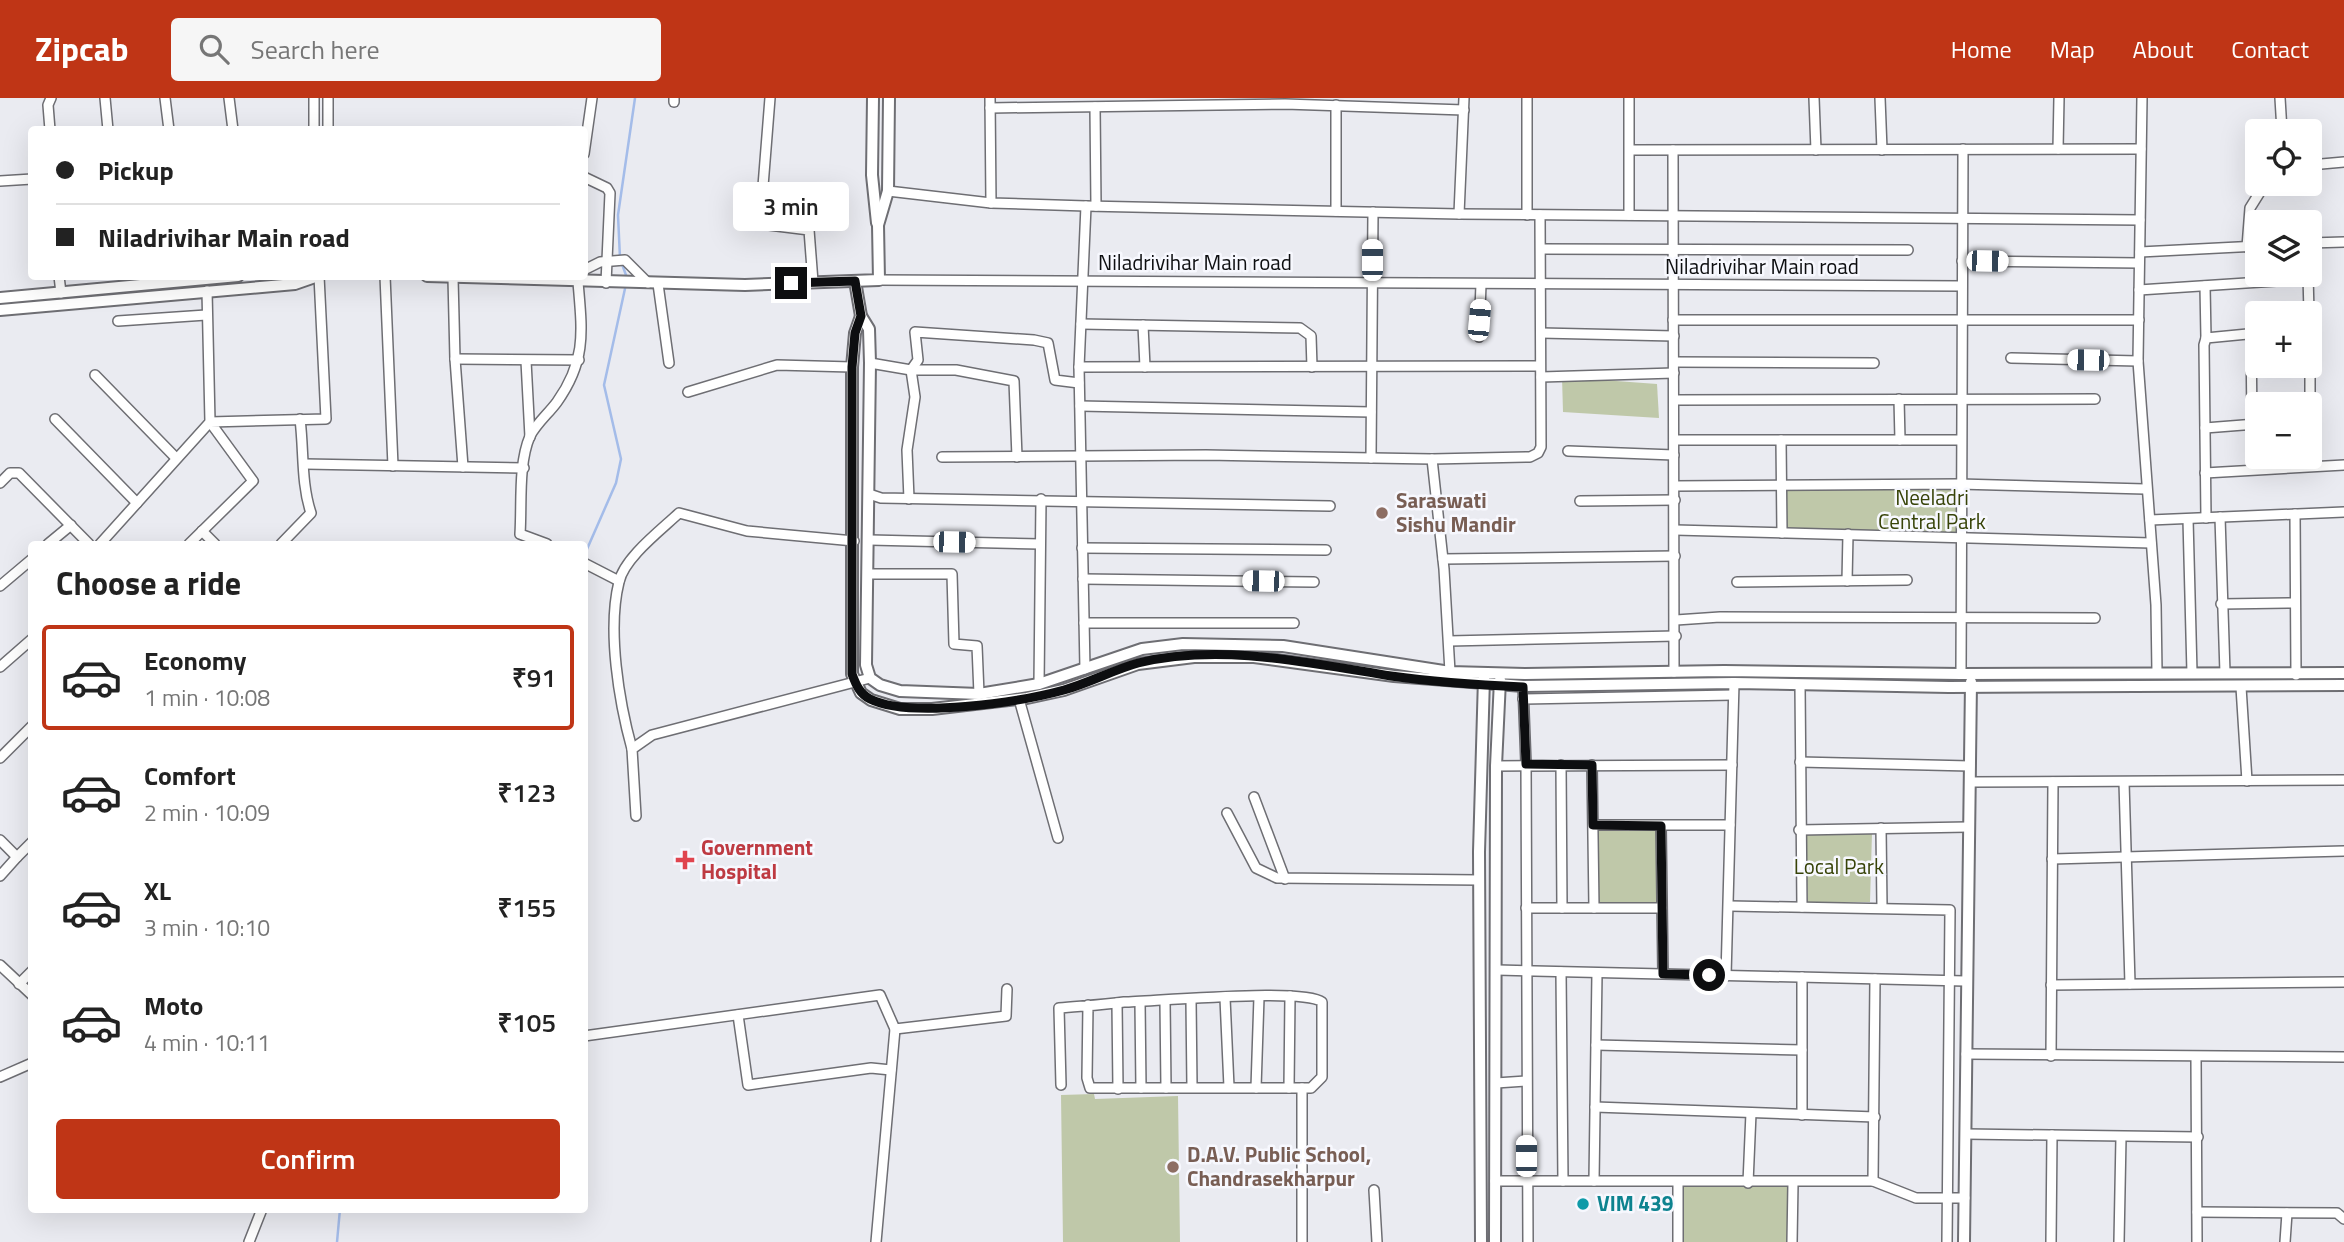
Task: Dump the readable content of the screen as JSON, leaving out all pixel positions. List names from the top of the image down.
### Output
{
  "streets": {
    "street": ["Niladrivihar Main road"]
  },
  "parks": ["Neeladri Central Park", "Local Park"],
  "places": {
    "other": ["Saraswati Sishu Mandir", "D.A.V. Public School, Chandrasekharpur", "VIM 439"],
    "health": ["Government Hospital"]
  },
  "page": {
    "header": "Zipcab",
    "search": "Search here",
    "nav": [
      "Home",
      "Map",
      "About",
      "Contact"
    ],
    "map_buttons": ["+", "−"],
    "banner": ["Pickup", "Niladrivihar Main road"],
    "bubble": "3 min",
    "heading": "Choose a ride",
    "list": [
      {
        "name": "Economy",
        "note": "1 min · 10:08",
        "value": "₹91"
      },
      {
        "name": "Comfort",
        "note": "2 min · 10:09",
        "value": "₹123"
      },
      {
        "name": "XL",
        "note": "3 min · 10:10",
        "value": "₹155"
      },
      {
        "name": "Moto",
        "note": "4 min · 10:11",
        "value": "₹105"
      }
    ],
    "buttons": "Confirm"
  }
}
